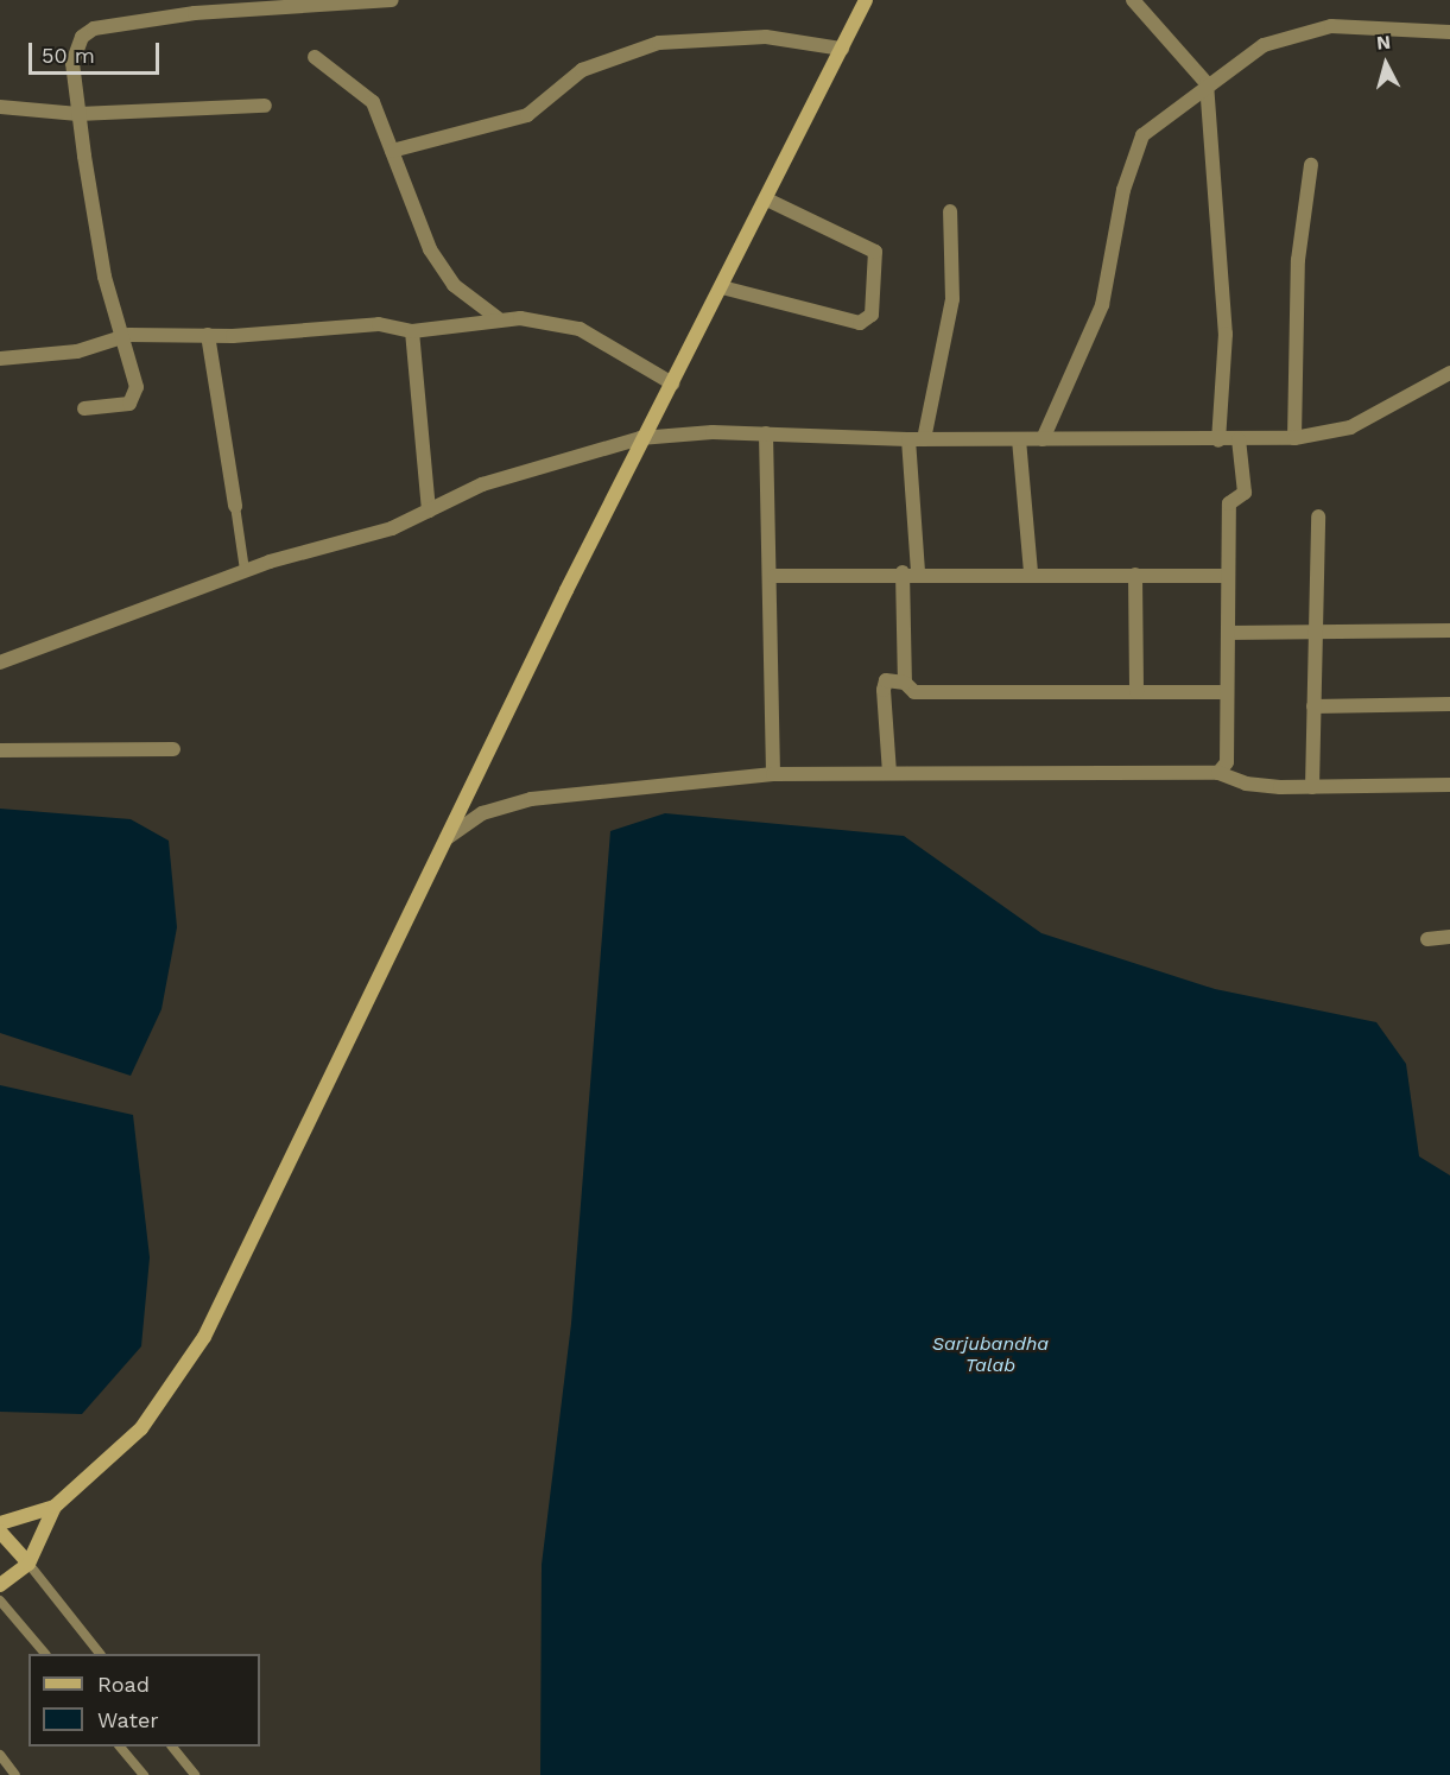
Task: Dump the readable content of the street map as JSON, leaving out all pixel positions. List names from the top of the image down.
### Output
{
  "water": ["Sarjubandha Talab"],
  "legend": ["Road", "Water"],
  "scale_bar": "50 m",
  "north": "top"
}
